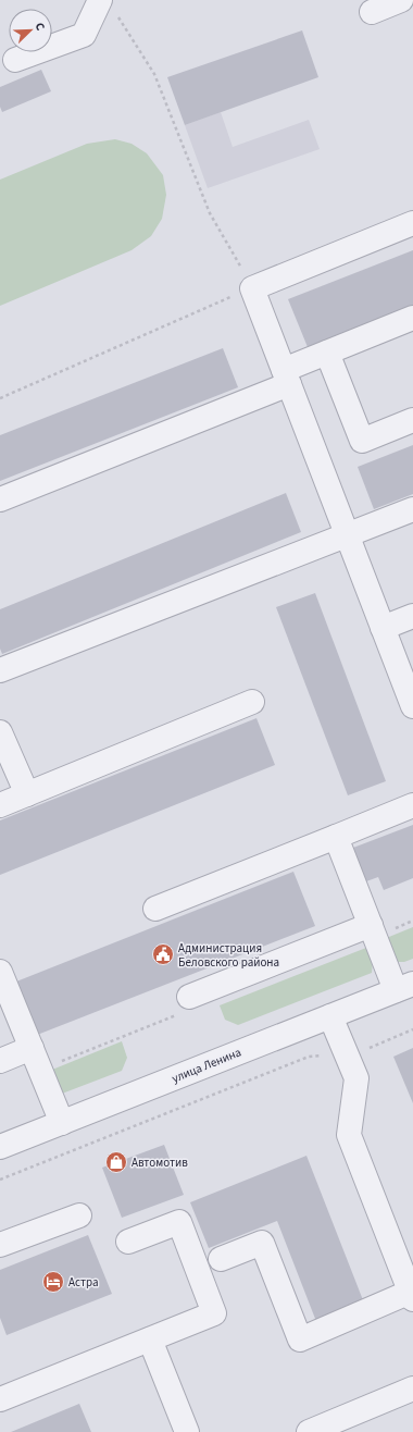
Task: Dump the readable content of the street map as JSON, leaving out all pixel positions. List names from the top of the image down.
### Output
{
  "streets": {
    "street": ["улица Ленина"]
  },
  "places": {
    "public building": ["Администрация Беловского района"],
    "shop": ["Автомотив"],
    "hotel": ["Астра"]
  },
  "north": "top right"
}
